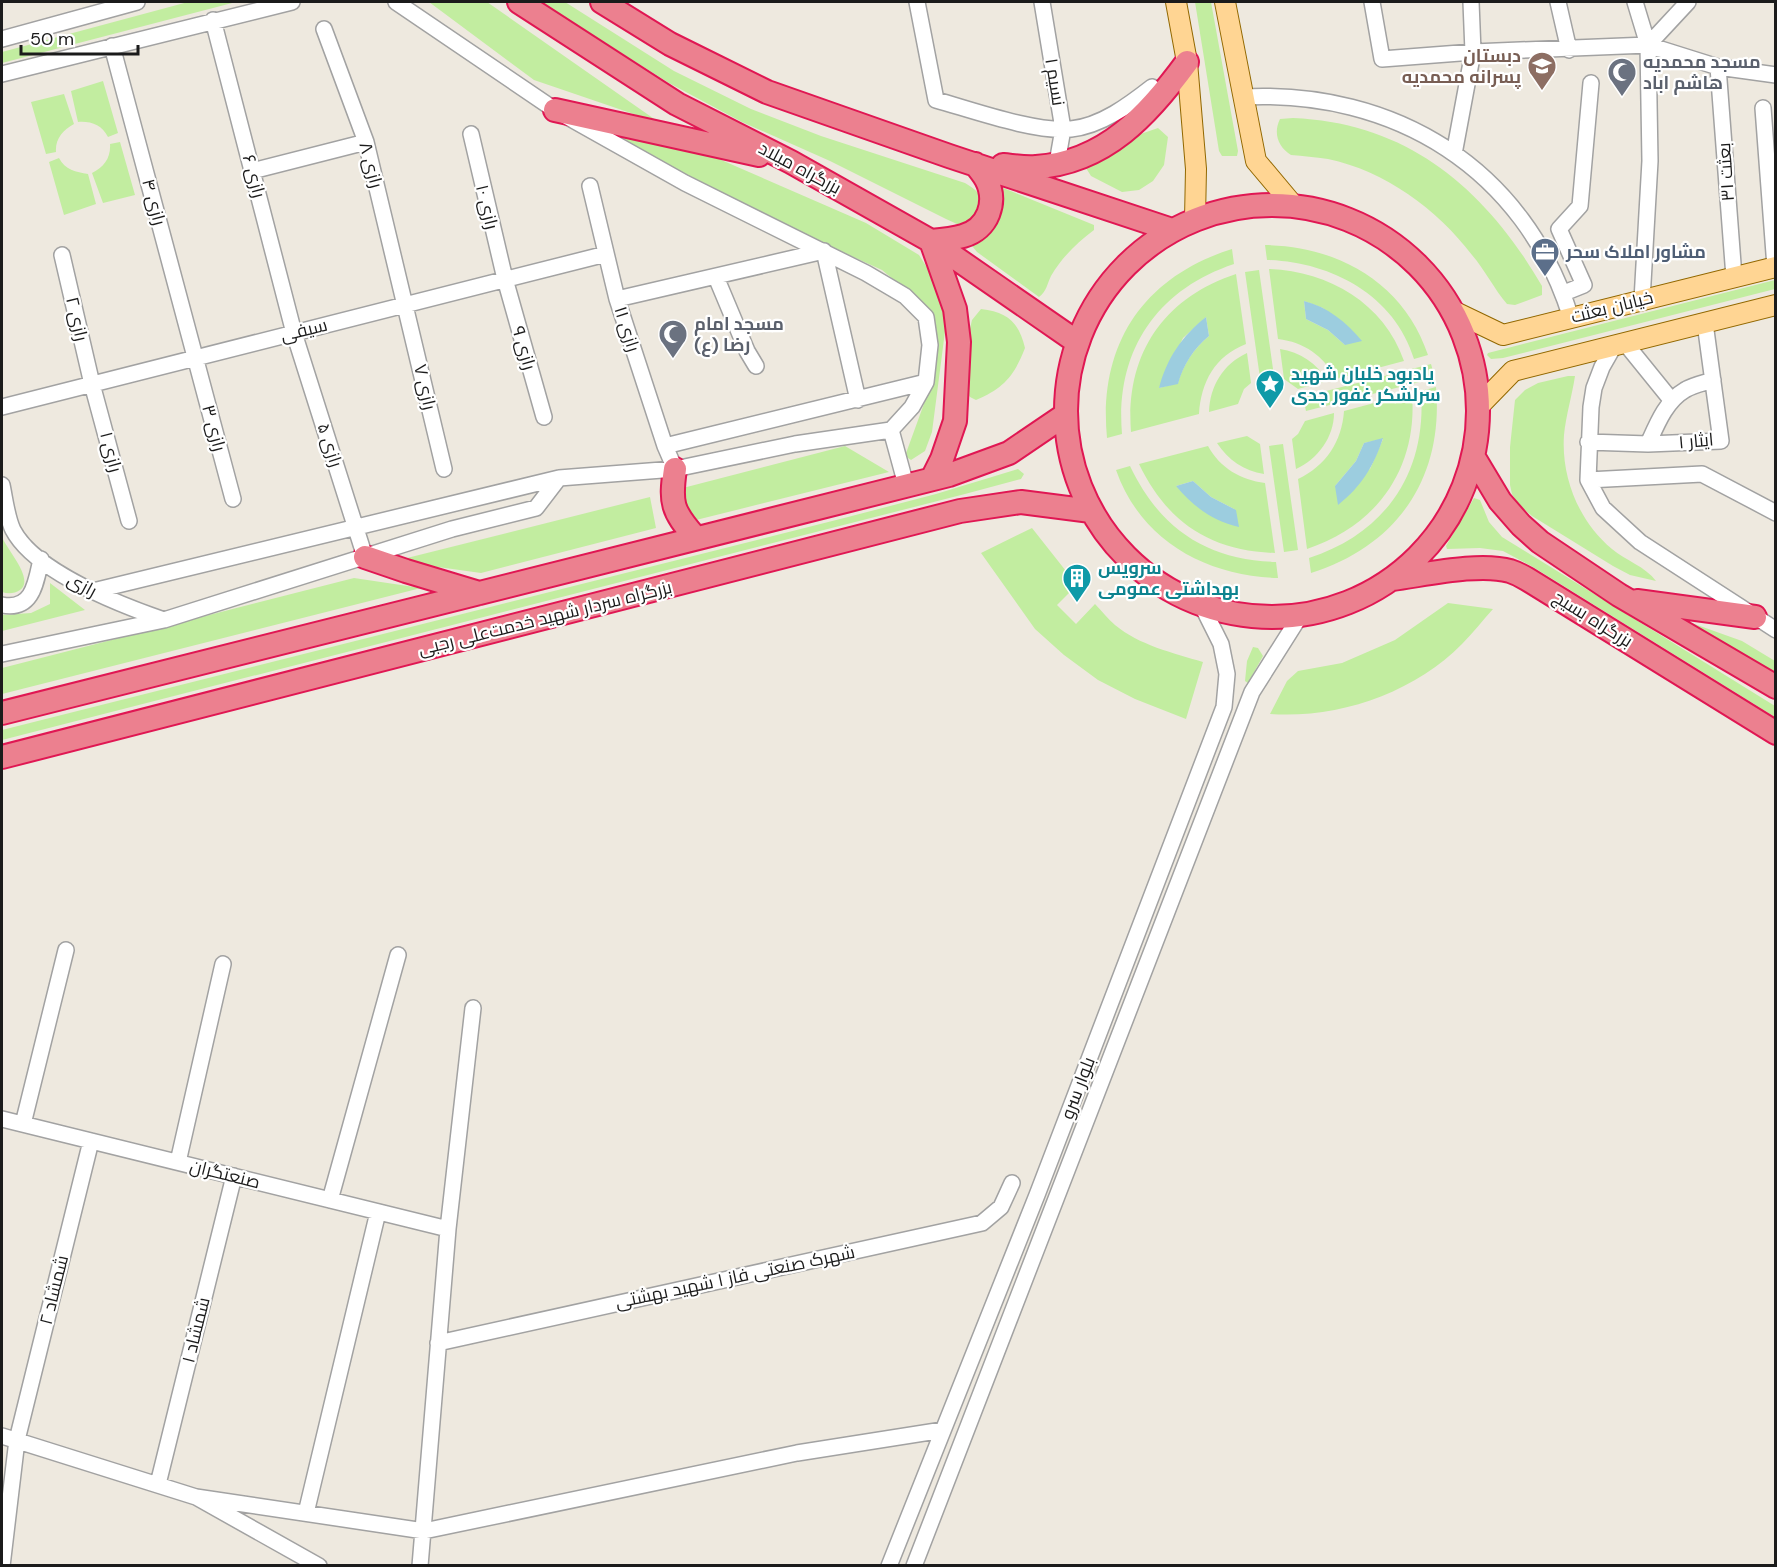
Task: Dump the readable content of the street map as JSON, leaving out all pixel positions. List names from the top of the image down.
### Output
{
  "streets": {
    "highway": ["بزرگراه میلاد", "بزرگراه سردار شهید خدمت‌علی رجبی", "بزرگراه بسیج"],
    "main road": ["خیابان بعثت"],
    "street": [
      "نسیم ۱",
      "رازی ۸",
      "بعثت ۳۱",
      "رازی ۶",
      "رازی ۴",
      "رازی ۱۰",
      "رازی ۲",
      "رازی ۱۱",
      "سیفی",
      "رازی ۹",
      "رازی ۷",
      "رازی ۳",
      "ایثار ۱",
      "رازی ۵",
      "رازی ۱",
      "رازی",
      "بلوار سرو",
      "صنعتگران",
      "شهرک صنعتی فاز ۱ شهید بهشتی",
      "شمشاد ۲",
      "شمشاد ۱"
    ]
  },
  "crossings": [
    ["رازی ۸", "سیفی"],
    ["رازی ۸", "رازی ۷"],
    ["بعثت ۳۱", "خیابان بعثت"],
    ["رازی ۶", "سیفی"],
    ["رازی ۶", "رازی ۵"],
    ["رازی ۴", "سیفی"],
    ["رازی ۴", "رازی ۳"],
    ["رازی ۱۰", "سیفی"],
    ["رازی ۱۰", "رازی ۹"],
    ["رازی ۲", "سیفی"],
    ["رازی ۲", "رازی ۱"],
    ["رازی ۱۱", "سیفی"],
    ["سیفی", "رازی ۹"],
    ["سیفی", "رازی ۷"],
    ["سیفی", "رازی ۳"],
    ["سیفی", "رازی ۵"],
    ["سیفی", "رازی ۱"],
    ["صنعتگران", "شمشاد ۲"],
    ["صنعتگران", "شمشاد ۱"]
  ],
  "places": {
    "school or university": ["دبستان پسرانه محمدیه"],
    "mosque": ["مسجد محمدیه هاشم اباد", "مسجد امام رضا (ع)"],
    "office": ["مشاور املاک سحر"],
    "place": ["یادبود خلبان شهید سرلشکر غفور جدی"],
    "building": ["سرویس بهداشتی عمومی"]
  },
  "scale_bar": "50 m"
}
